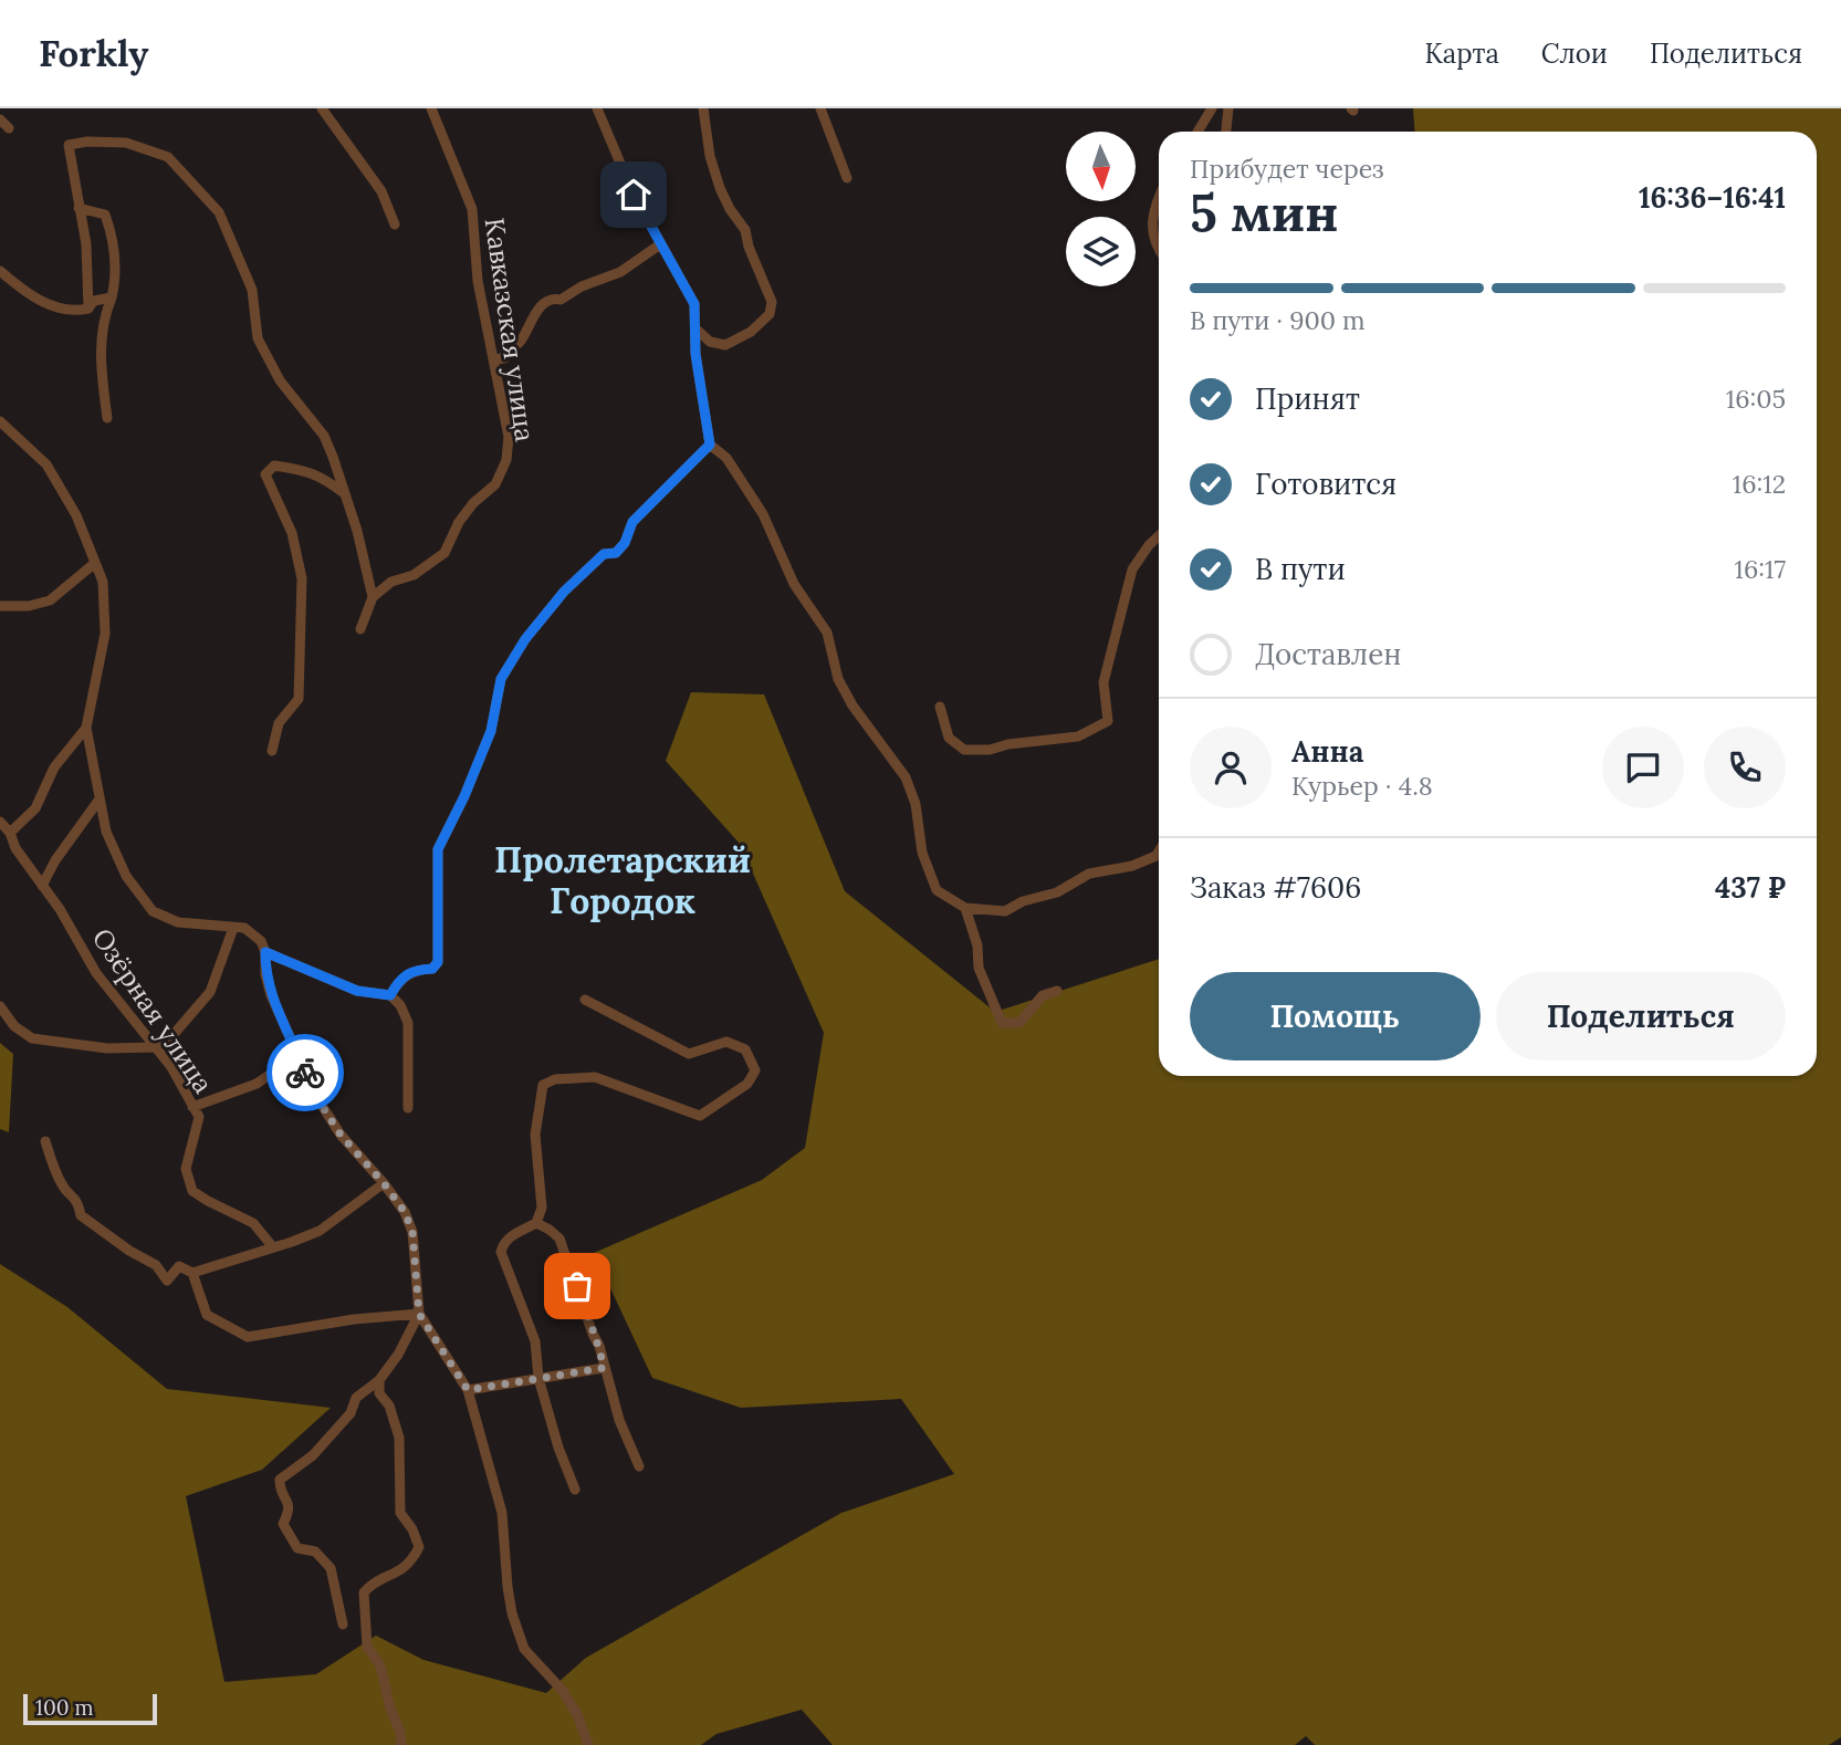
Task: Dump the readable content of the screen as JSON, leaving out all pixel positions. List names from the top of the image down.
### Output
{
  "streets": {
    "street": ["Кавказская улица", "Озёрная улица"]
  },
  "districts": ["Пролетарский Городок"],
  "scale_bar": "100 m",
  "north": "bottom",
  "page": {
    "header": "Forkly",
    "nav": ["Карта", "Слои", "Поделиться"],
    "heading": ["5 мин", "Прибудет через", "16:36–16:41"],
    "panel": [
      "Анна",
      "Курьер · 4.8",
      "Заказ #7606",
      "437 ₽"
    ],
    "bar": "В пути · 900 m",
    "list": [
      ["Принят", "16:05"],
      ["Готовится", "16:12"],
      ["В пути", "16:17"],
      "Доставлен"
    ],
    "buttons": ["Помощь", "Поделиться"],
    "scale": "100 m"
  }
}
